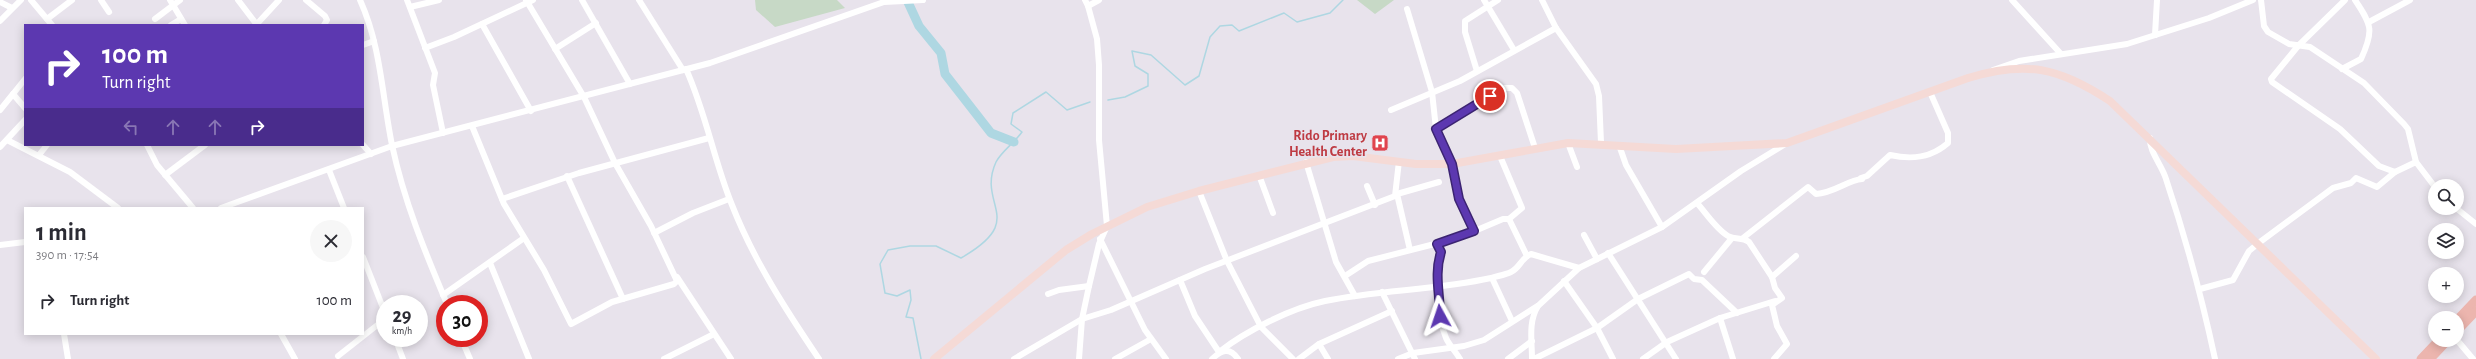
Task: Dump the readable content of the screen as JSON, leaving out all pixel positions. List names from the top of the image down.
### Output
{
  "places": {
    "hospital": ["Rido Primary Health Center"]
  },
  "page": {
    "turn": ["100 m", "Turn right"],
    "map_buttons": ["+", "−"],
    "heading": ["1 min", "390 m · 17:54"],
    "list": [
      {
        "name": "Turn right",
        "value": "100 m"
      }
    ],
    "speed": "29 km/h",
    "limit": "30"
  }
}
